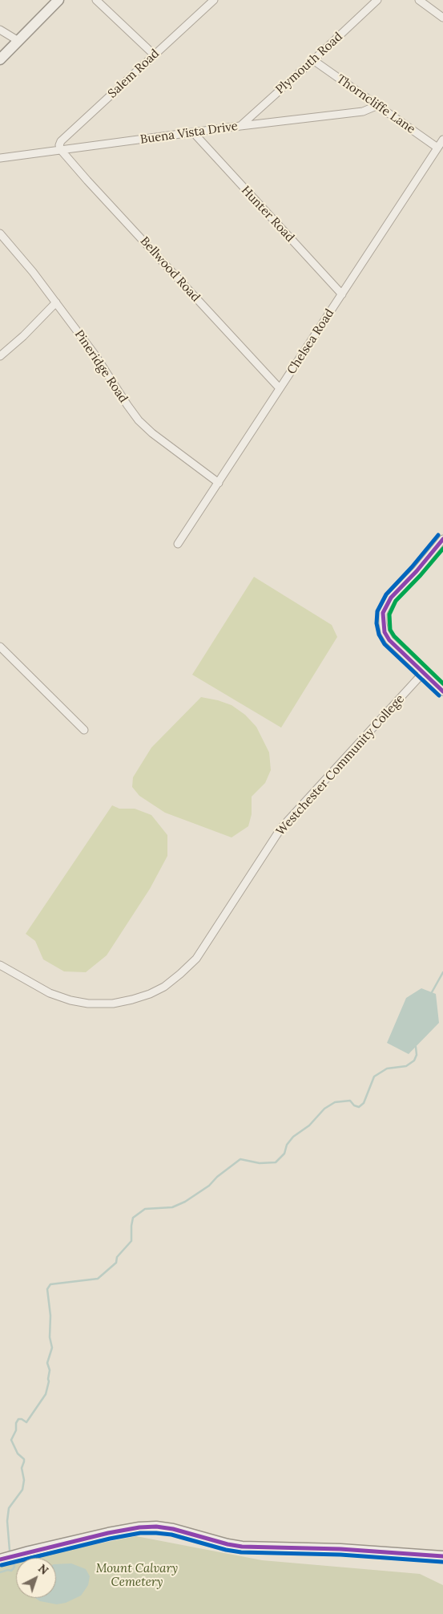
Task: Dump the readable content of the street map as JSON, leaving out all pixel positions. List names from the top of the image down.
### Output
{
  "streets": {
    "street": [
      "Plymouth Road",
      "Salem Road",
      "Thorncliffe Lane",
      "Buena Vista Drive",
      "Hunter Road",
      "Bellwood Road",
      "Chelsea Road",
      "Pineridge Road",
      "Westchester Community College"
    ]
  },
  "crossings": [
    ["Plymouth Road", "Thorncliffe Lane"],
    ["Plymouth Road", "Buena Vista Drive"],
    ["Salem Road", "Buena Vista Drive"],
    ["Salem Road", "Bellwood Road"],
    ["Thorncliffe Lane", "Buena Vista Drive"],
    ["Thorncliffe Lane", "Chelsea Road"],
    ["Buena Vista Drive", "Hunter Road"],
    ["Buena Vista Drive", "Bellwood Road"],
    ["Hunter Road", "Chelsea Road"],
    ["Bellwood Road", "Chelsea Road"],
    ["Chelsea Road", "Pineridge Road"]
  ],
  "parks": ["Mount Calvary Cemetery"],
  "north": "top right"
}
